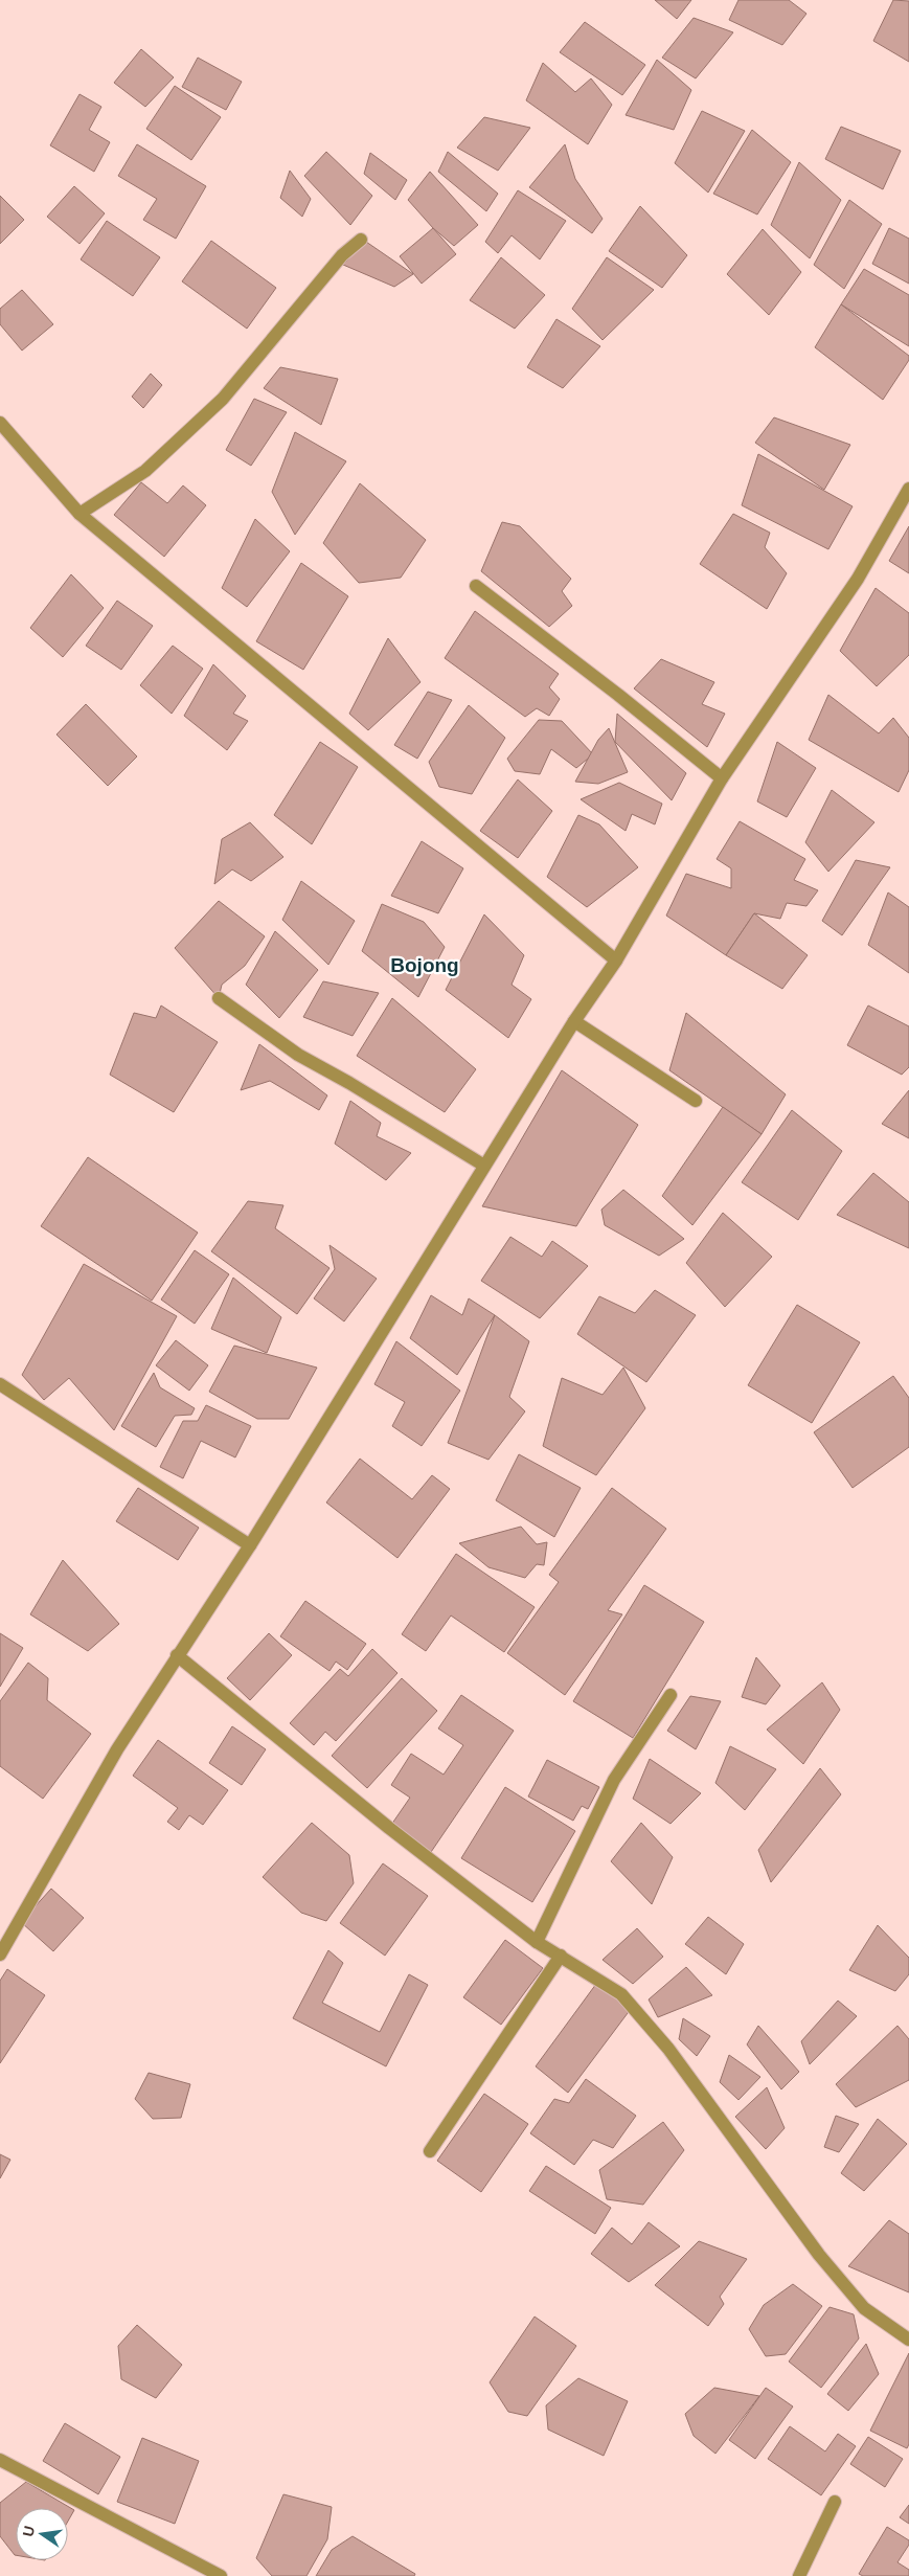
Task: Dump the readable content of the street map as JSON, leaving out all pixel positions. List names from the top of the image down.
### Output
{
  "districts": ["Bojong"],
  "north": "left"
}
